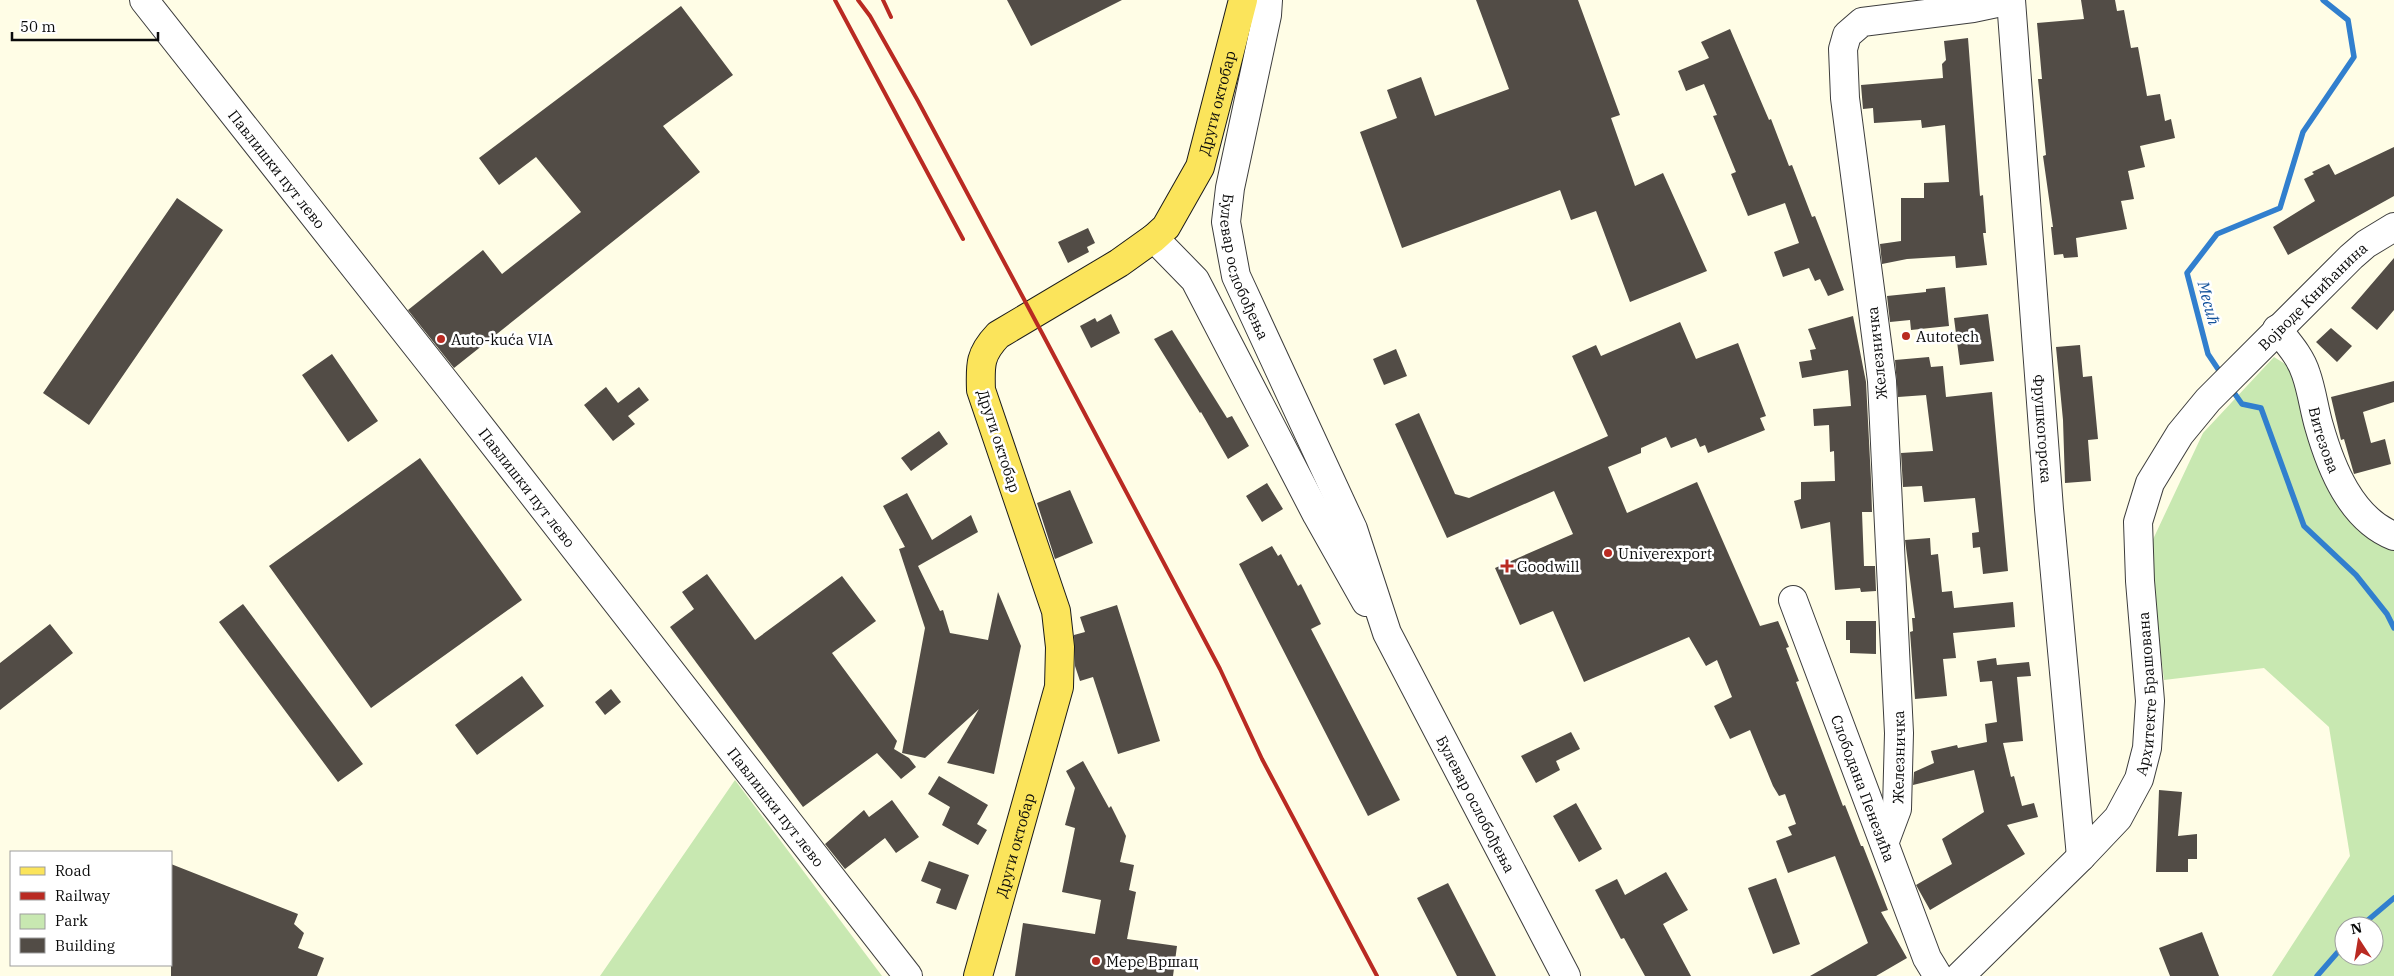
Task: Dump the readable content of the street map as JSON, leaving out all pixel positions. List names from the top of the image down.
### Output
{
  "streets": {
    "main road": ["Други октобар"],
    "street": [
      "Павлишки пут лево",
      "Булевар ослобођења",
      "Војводе Книћанина",
      "Железничка",
      "Фрушкогорска",
      "Витезова",
      "Архитекте Брашована",
      "Слободана Пенезића"
    ]
  },
  "crossings": [
    ["Други октобар", "Булевар ослобођења"],
    ["Војводе Книћанина", "Витезова"],
    ["Војводе Книћанина", "Архитекте Брашована"],
    ["Железничка", "Фрушкогорска"],
    ["Железничка", "Слободана Пенезића"],
    ["Фрушкогорска", "Архитекте Брашована"]
  ],
  "water": ["Месић"],
  "places": {
    "other": [
      "Autotech",
      "Auto-kuća VIA",
      "Univerexport",
      "Мере Вршац"
    ],
    "health": ["Goodwill"]
  },
  "legend": [
    "Road",
    "Railway",
    "Park",
    "Building"
  ],
  "scale_bar": "50 m",
  "north": "top"
}
